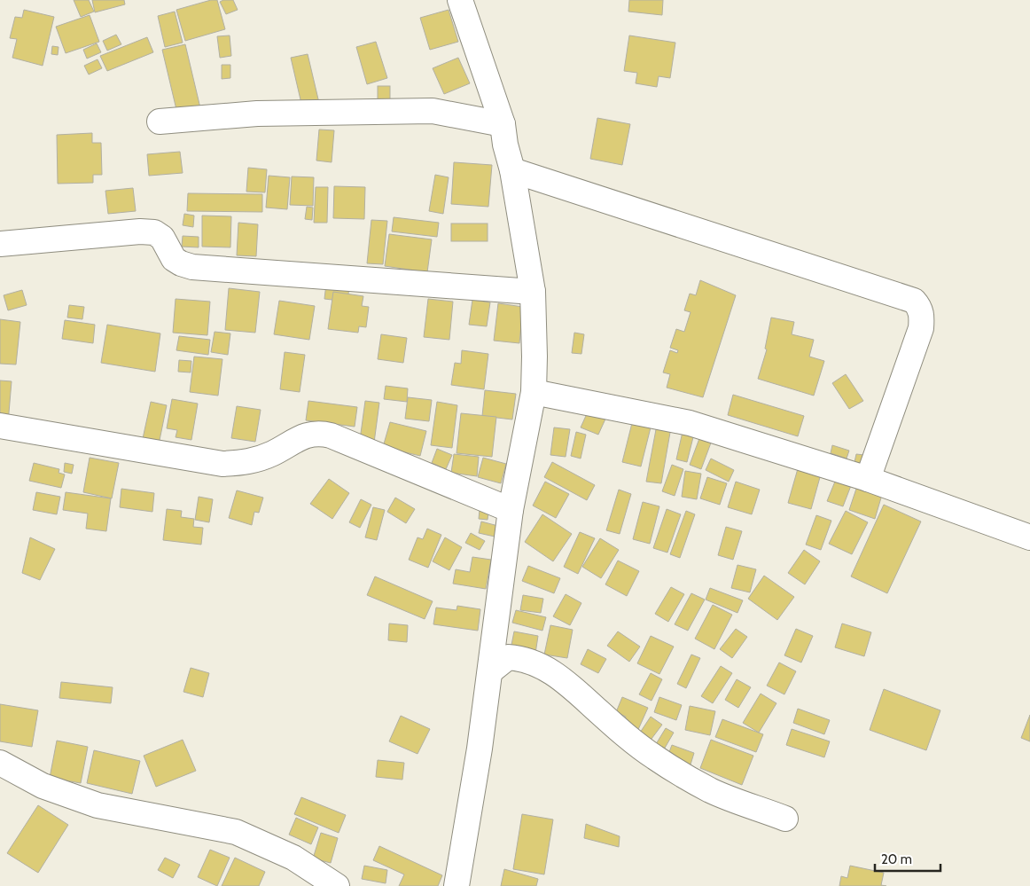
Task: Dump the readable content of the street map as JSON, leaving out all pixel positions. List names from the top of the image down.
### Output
{
  "scale_bar": "20 m"
}
